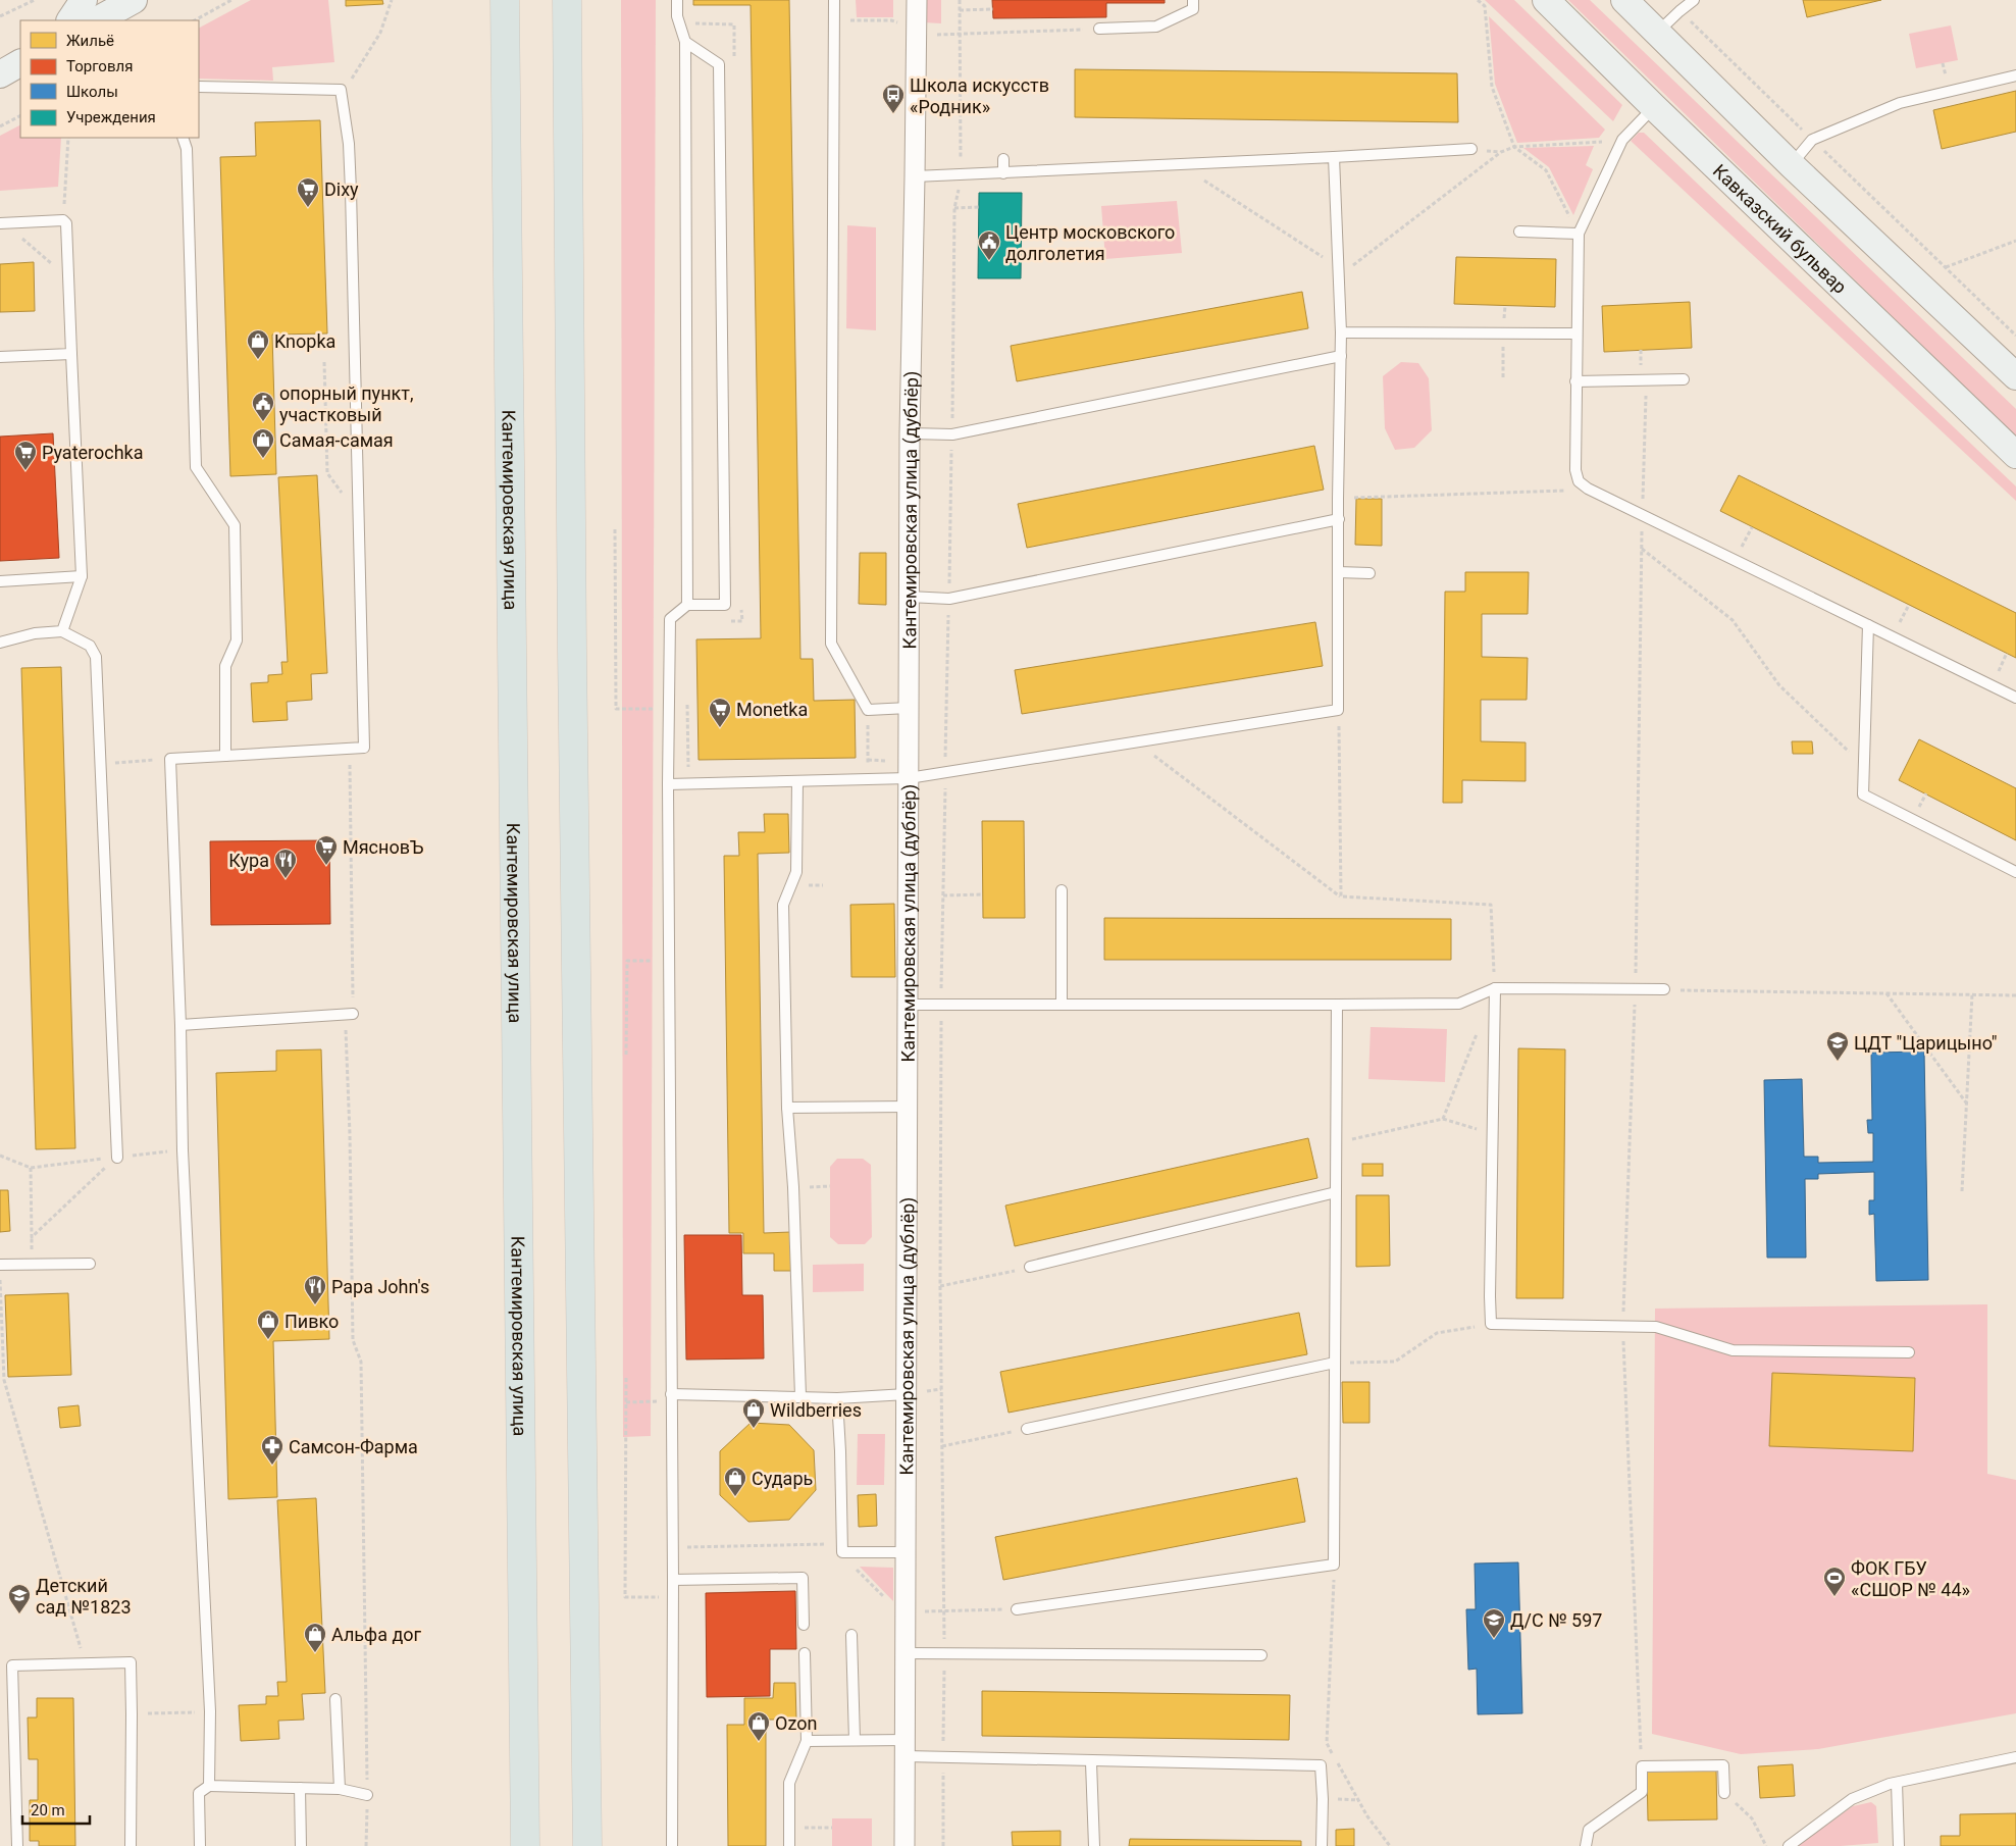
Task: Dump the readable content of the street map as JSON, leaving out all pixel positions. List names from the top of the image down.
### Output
{
  "streets": {
    "main road": ["Кавказский бульвар", "Кантемировская улица"],
    "street": ["Кантемировская улица (дублёр)"]
  },
  "places": {
    "bus stop": ["Школа искусств «Родник»"],
    "supermarket": [
      "Dixy",
      "Pyaterochka",
      "Monetka",
      "МясновЪ"
    ],
    "public building": ["Центр московского долголетия", "опорный пункт, участковый"],
    "shop": [
      "Knopka",
      "Самая-самая",
      "Пивко",
      "Wildberries",
      "Сударь",
      "Альфа дог",
      "Ozon"
    ],
    "restaurant": ["Кура", "Papa John's"],
    "school or university": ["ЦДТ \"Царицыно\"", "Детский сад №1823", "Д/C № 597"],
    "pharmacy": ["Самсон-Фарма"],
    "sports": ["ФОК ГБУ «СШОР № 44»"]
  },
  "legend": [
    "Жильё",
    "Торговля",
    "Школы",
    "Учреждения"
  ],
  "scale_bar": "20 m"
}
